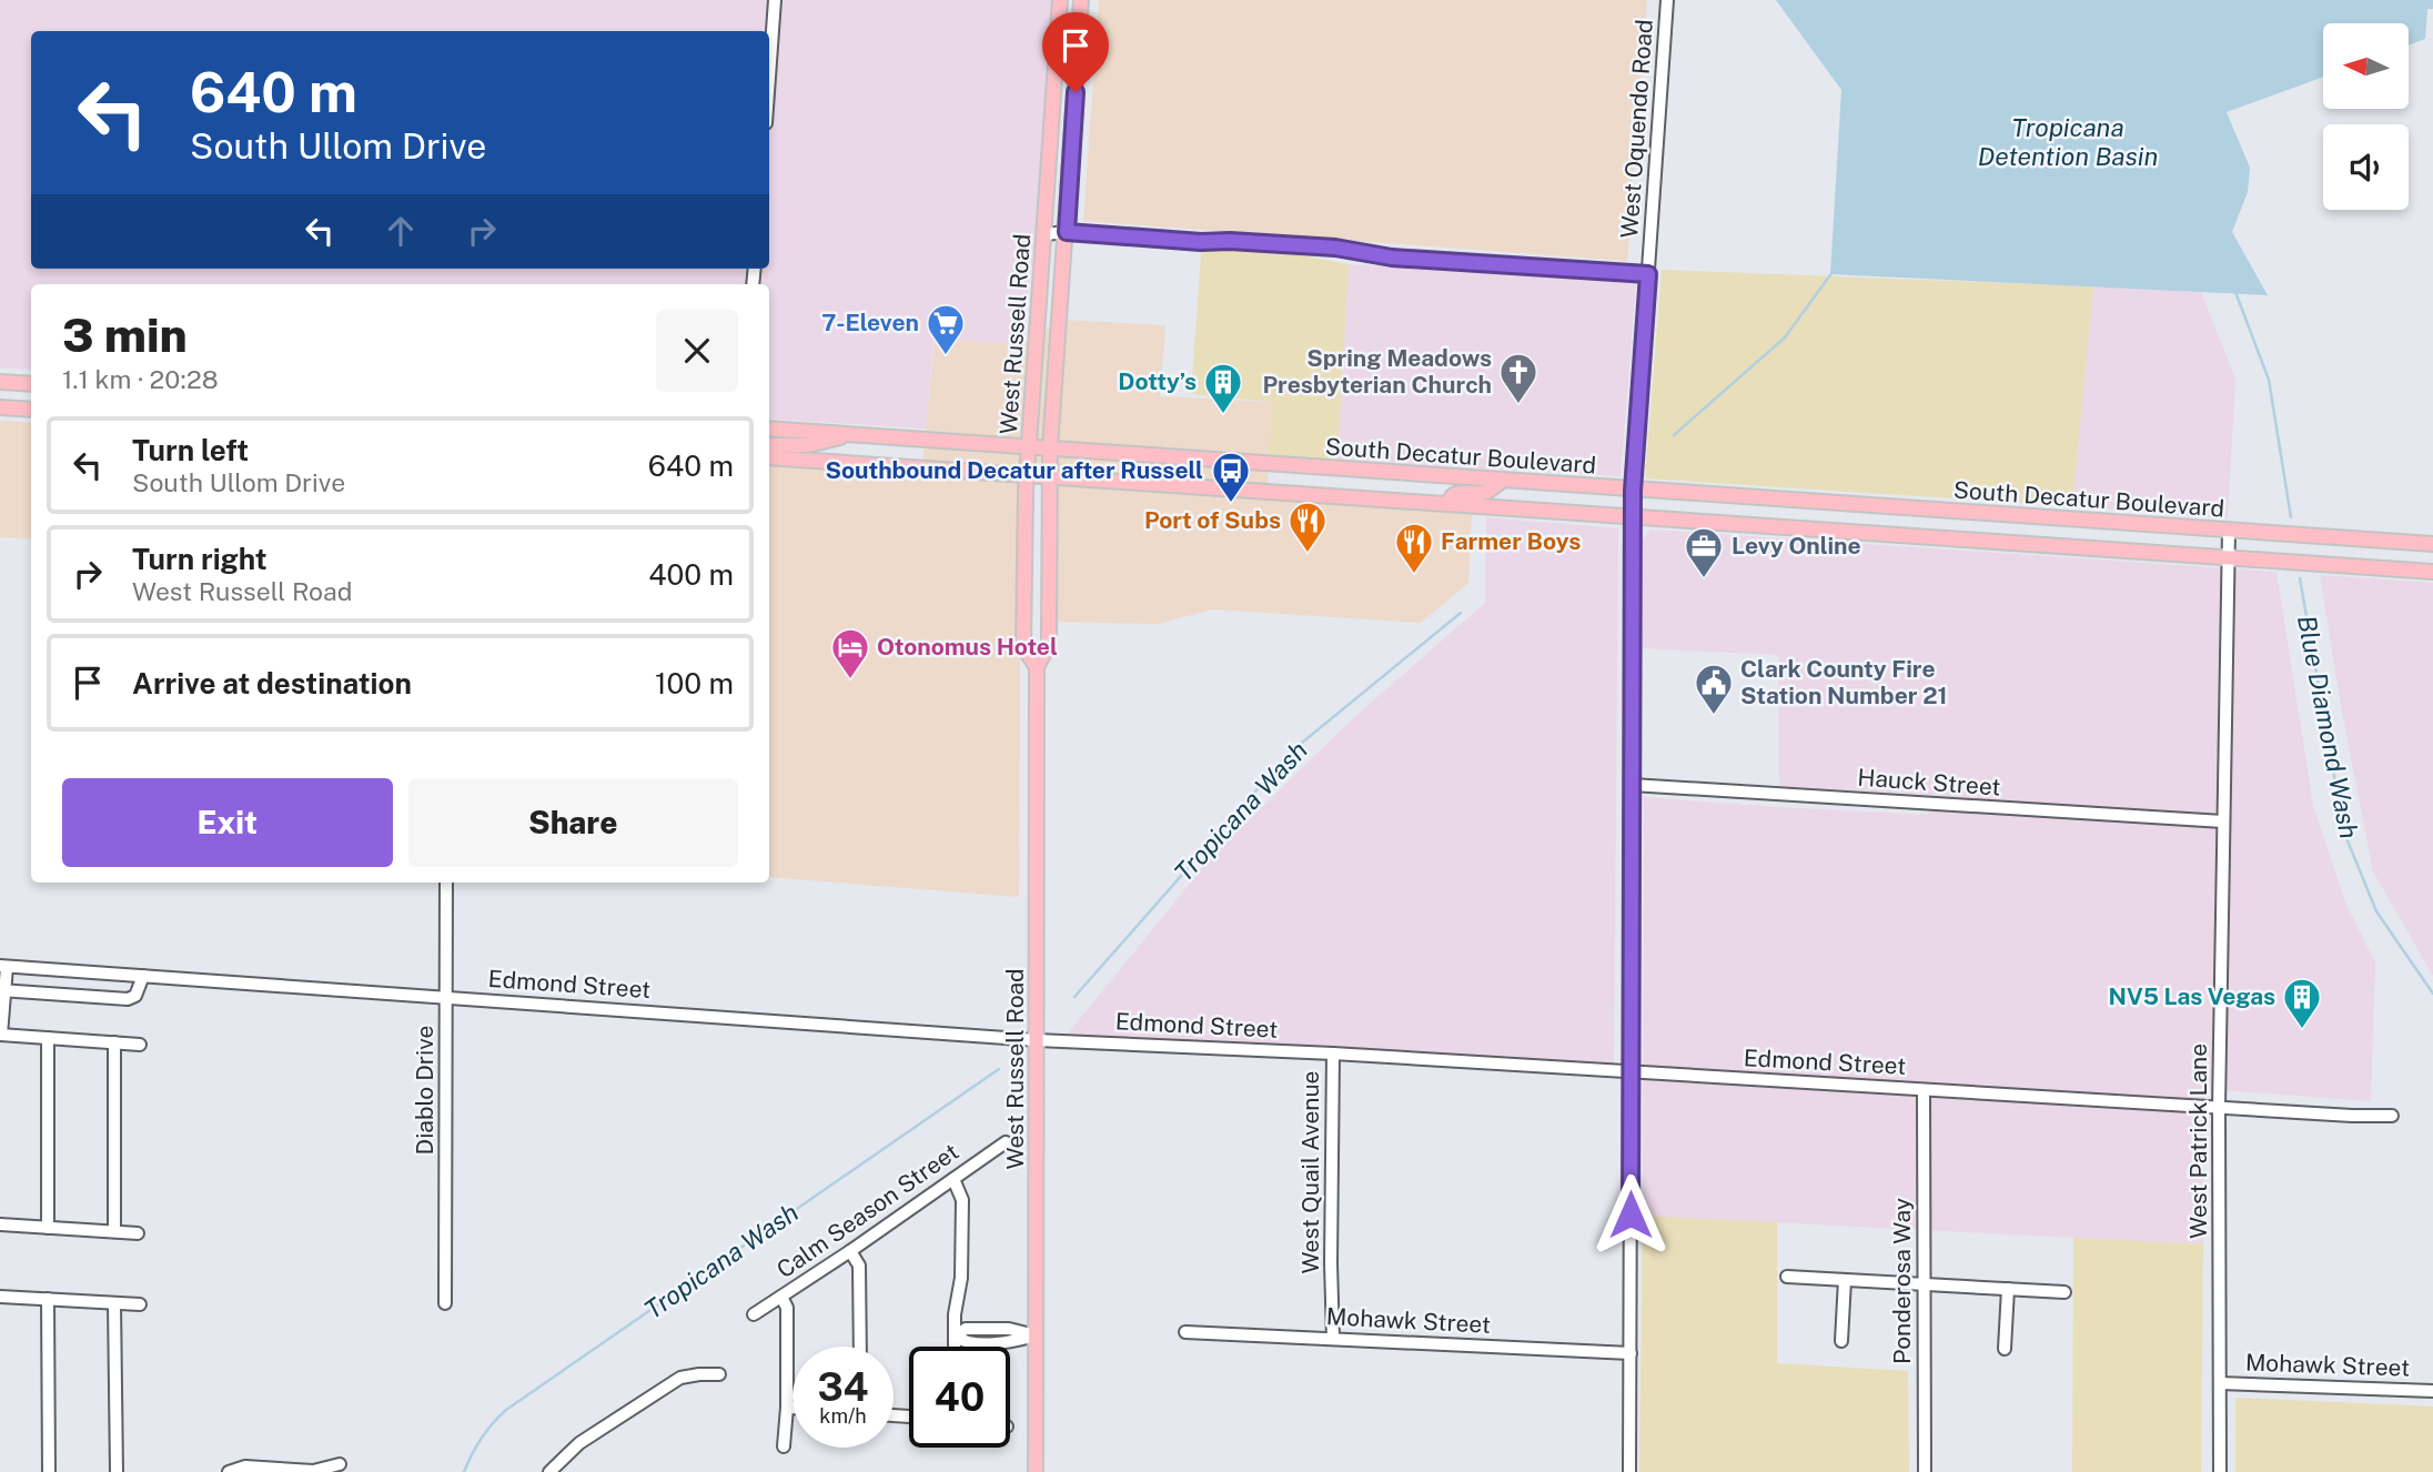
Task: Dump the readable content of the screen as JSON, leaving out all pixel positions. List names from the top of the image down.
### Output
{
  "streets": {
    "main road": ["West Russell Road", "South Decatur Boulevard"],
    "street": [
      "West Oquendo Road",
      "Hauck Street",
      "Edmond Street",
      "Diablo Drive",
      "West Patrick Lane",
      "West Quail Avenue",
      "Calm Season Street",
      "Ponderosa Way",
      "Mohawk Street"
    ]
  },
  "crossings": [
    ["West Oquendo Road", "South Decatur Boulevard"],
    ["West Oquendo Road", "Hauck Street"],
    ["West Oquendo Road", "Edmond Street"],
    ["West Oquendo Road", "Mohawk Street"],
    ["West Russell Road", "South Decatur Boulevard"],
    ["West Russell Road", "Edmond Street"],
    ["South Decatur Boulevard", "West Patrick Lane"],
    ["Hauck Street", "West Patrick Lane"],
    ["Edmond Street", "Diablo Drive"],
    ["Edmond Street", "West Patrick Lane"],
    ["Edmond Street", "West Quail Avenue"],
    ["Edmond Street", "Ponderosa Way"],
    ["West Patrick Lane", "Mohawk Street"],
    ["West Quail Avenue", "Mohawk Street"]
  ],
  "water": ["Tropicana Detention Basin", "Blue Diamond Wash", "Tropicana Wash"],
  "places": {
    "supermarket": ["7-Eleven"],
    "church": ["Spring Meadows Presbyterian Church"],
    "building": ["Dotty’s", "NV5 Las Vegas"],
    "bus stop": ["Southbound Decatur after Russell"],
    "restaurant": ["Port of Subs", "Farmer Boys"],
    "office": ["Levy Online"],
    "hotel": ["Otonomus Hotel"],
    "public building": ["Clark County Fire Station Number 21"]
  },
  "north": "left",
  "page": {
    "turn": ["640 m", "South Ullom Drive"],
    "heading": ["3 min", "1.1 km · 20:28"],
    "list": [
      {
        "name": "Turn left",
        "note": "South Ullom Drive",
        "value": "640 m"
      },
      {
        "name": "Turn right",
        "note": "West Russell Road",
        "value": "400 m"
      },
      {
        "name": "Arrive at destination",
        "value": "100 m"
      }
    ],
    "buttons": ["Exit", "Share"],
    "speed": "34 km/h",
    "limit": "40"
  }
}
